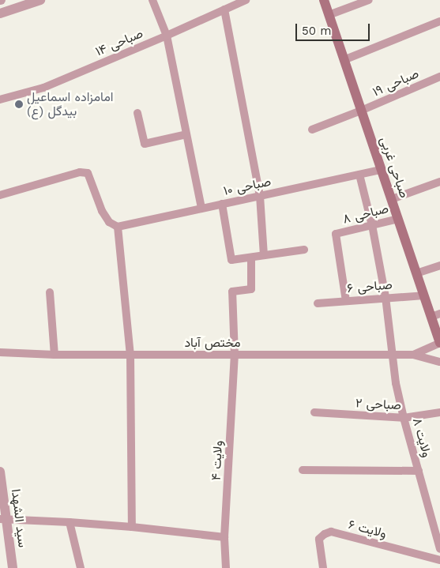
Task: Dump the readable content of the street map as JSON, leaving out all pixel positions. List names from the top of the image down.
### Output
{
  "streets": {
    "main road": ["صباحی غربی"],
    "street": [
      "صباحی ۱۴",
      "صباحی ۱۹",
      "صباحی ۱۰",
      "صباحی ۸",
      "صباحی ۶",
      "مختص آباد",
      "صباحی ۲",
      "ولایت ۸",
      "ولایت ۴",
      "سید الشهدا",
      "ولایت ۶"
    ]
  },
  "crossings": [
    ["صباحی ۱۹", "صباحی غربی"],
    ["صباحی غربی", "صباحی ۱۰"],
    ["صباحی غربی", "صباحی ۸"],
    ["صباحی غربی", "صباحی ۶"],
    ["صباحی ۱۰", "ولایت ۸"],
    ["صباحی ۸", "صباحی ۶"],
    ["صباحی ۸", "ولایت ۸"],
    ["صباحی ۶", "ولایت ۸"],
    ["مختص آباد", "ولایت ۸"],
    ["مختص آباد", "ولایت ۴"],
    ["صباحی ۲", "ولایت ۸"]
  ],
  "places": ["امامزاده اسماعیل (ع) بیدگل"],
  "scale_bar": "50 m"
}
